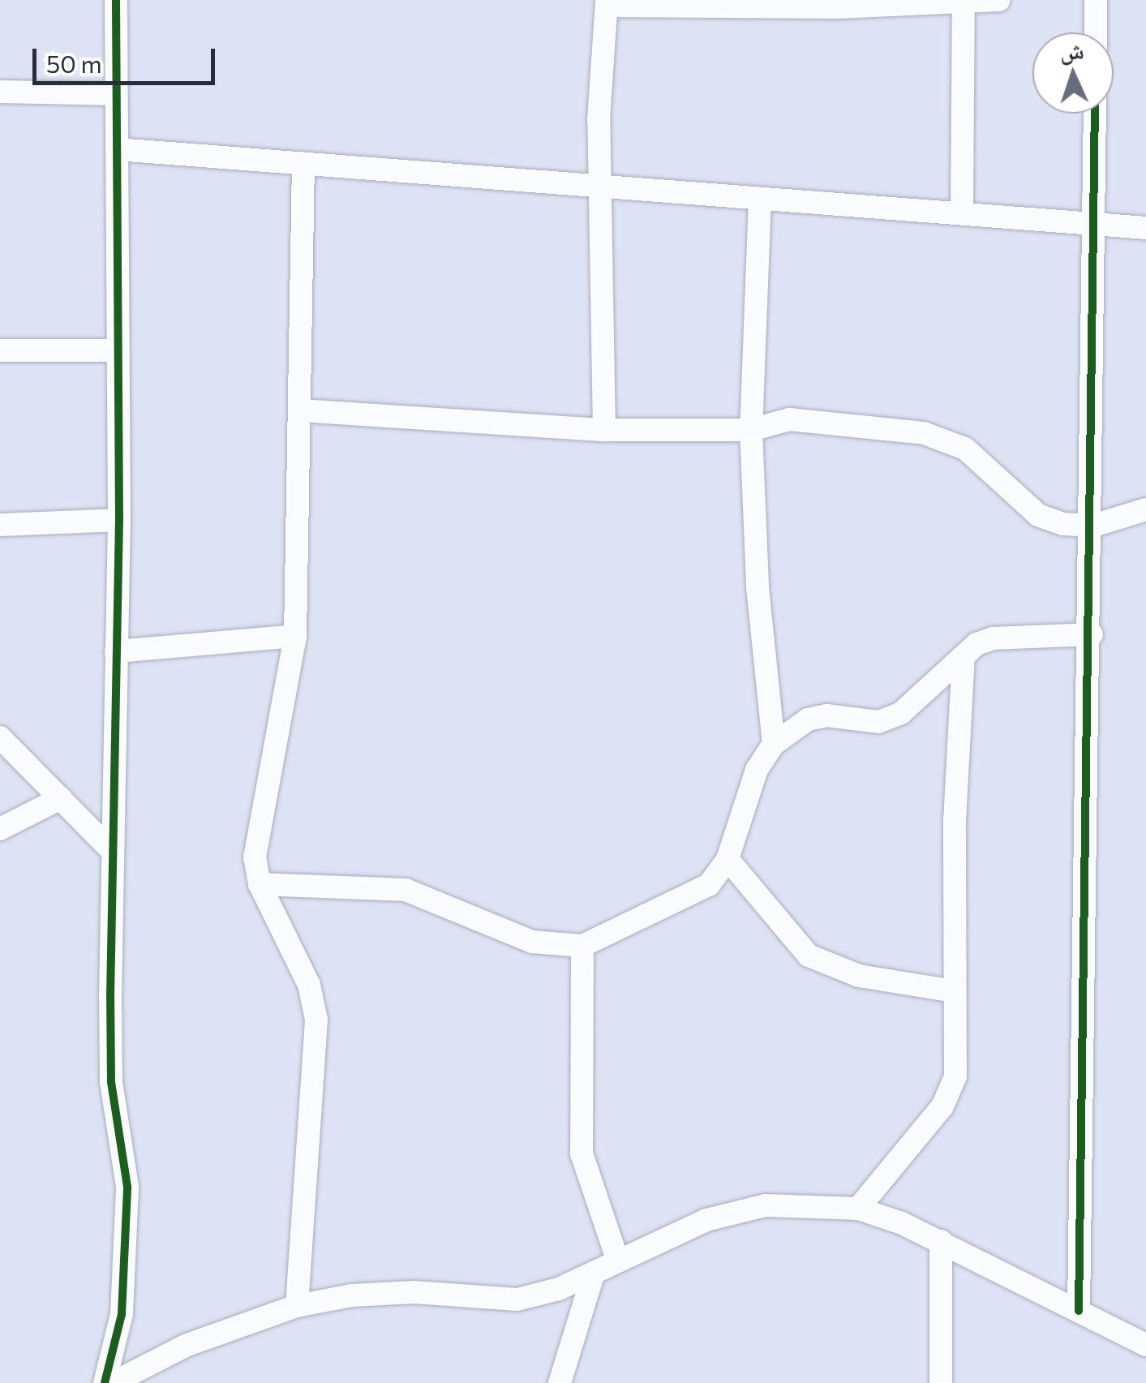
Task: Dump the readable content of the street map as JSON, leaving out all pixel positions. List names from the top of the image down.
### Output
{
  "scale_bar": "50 m",
  "north": "top"
}
